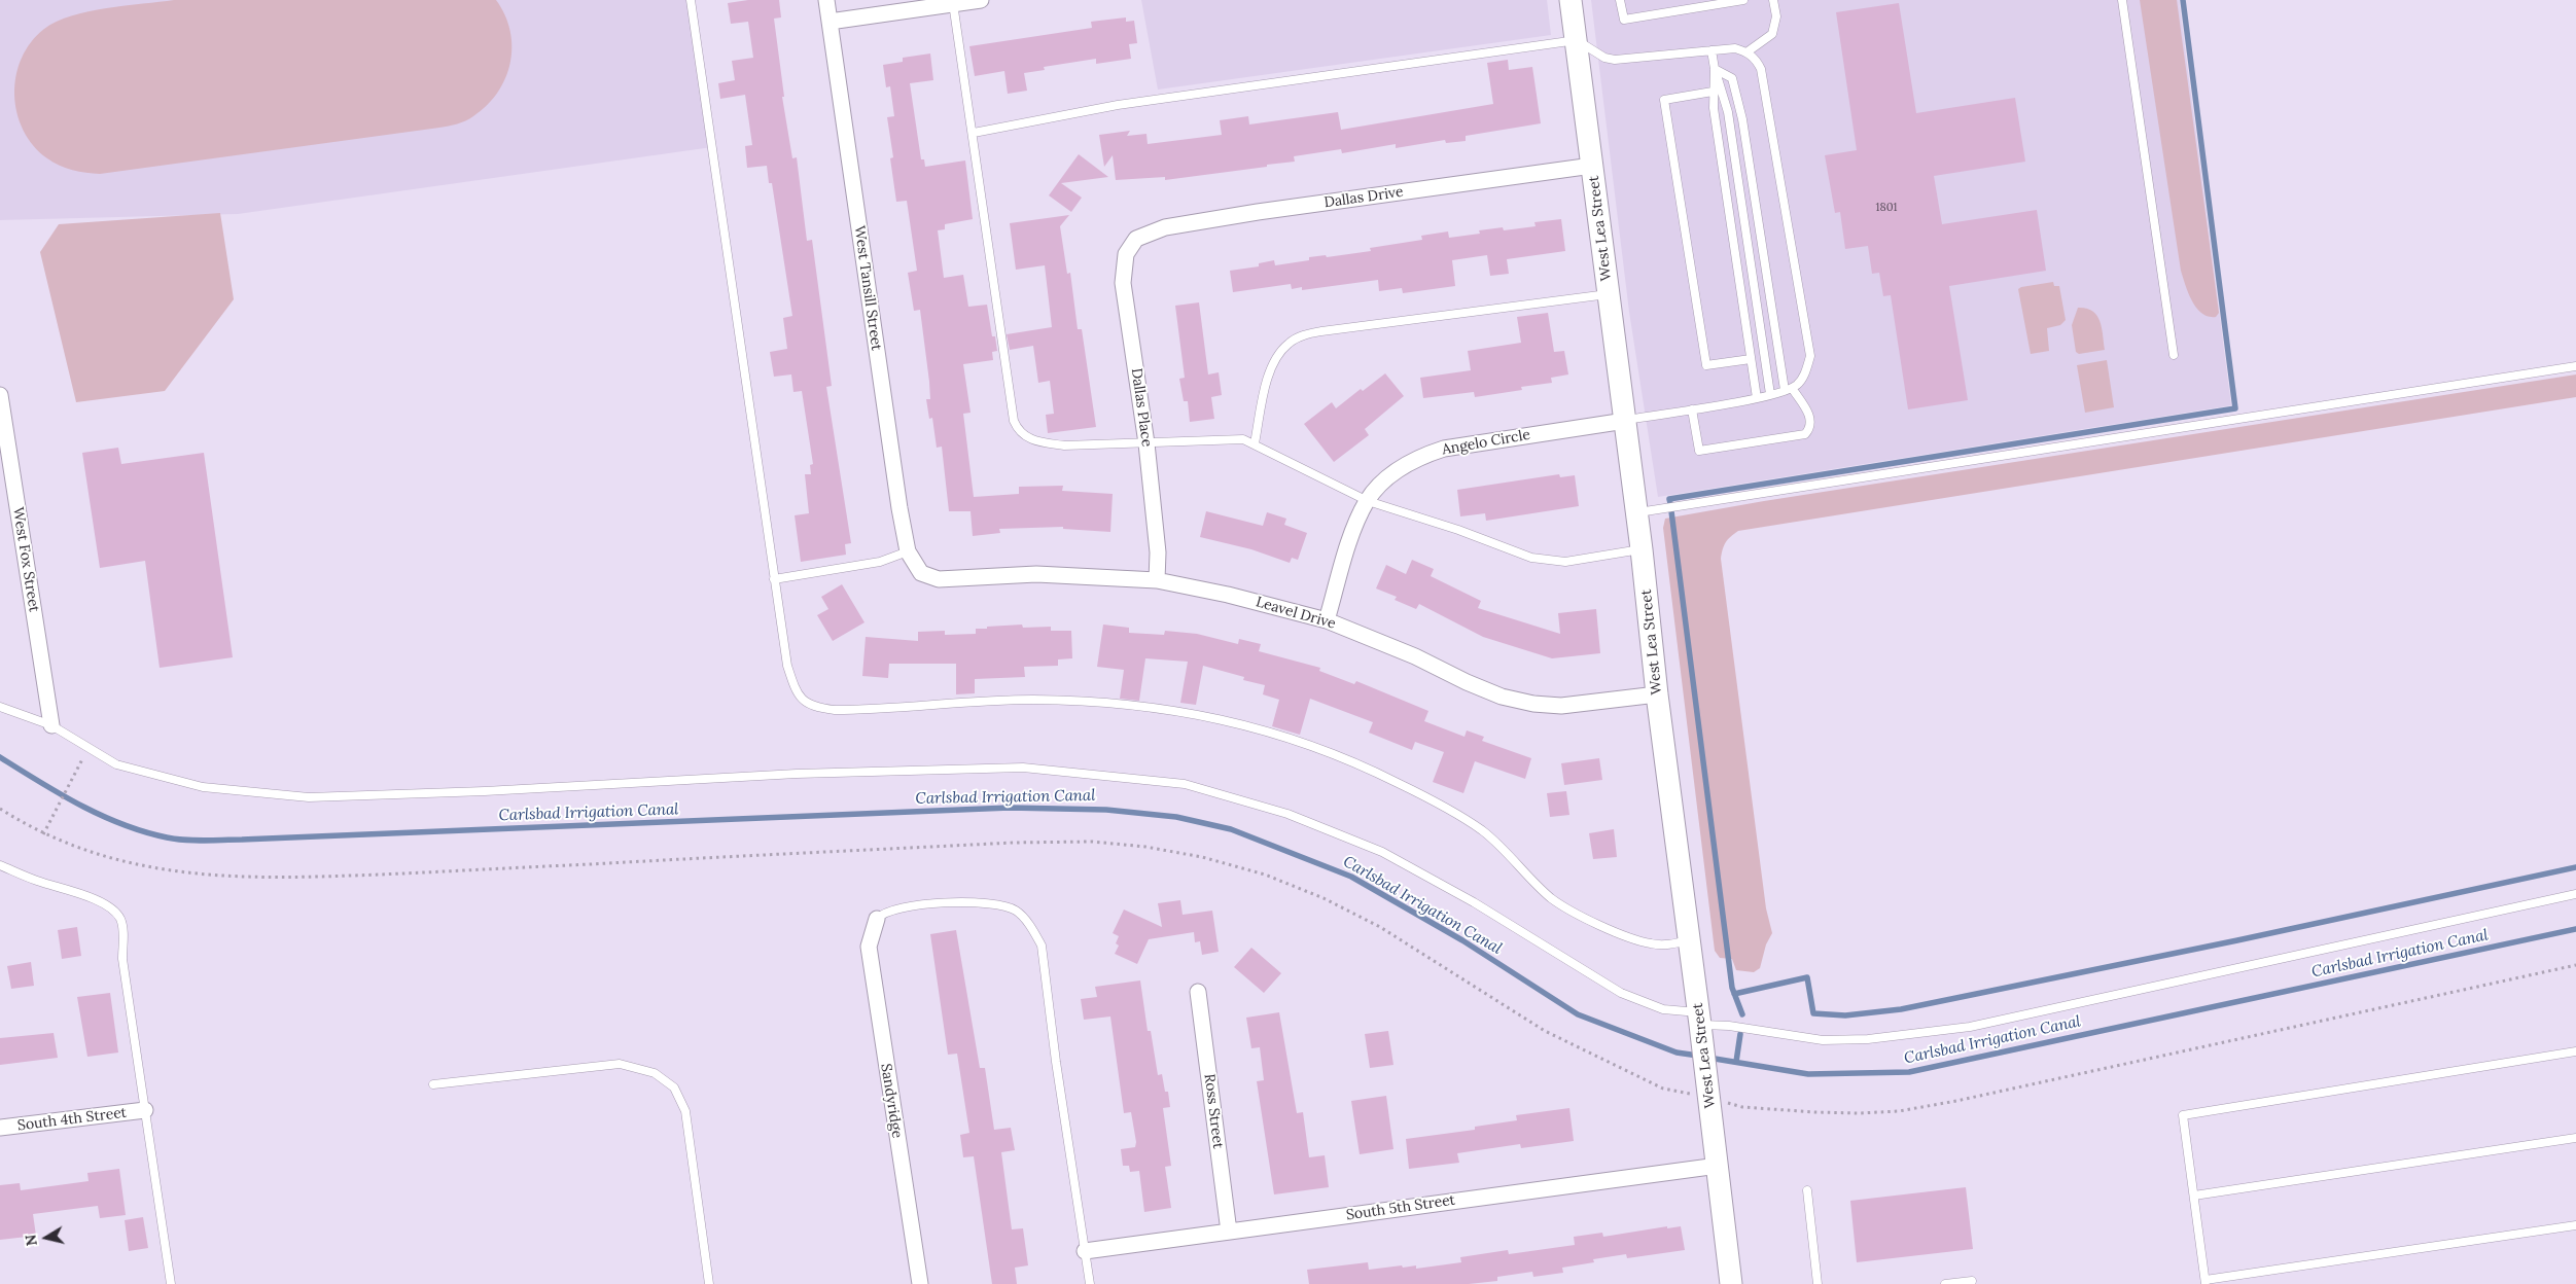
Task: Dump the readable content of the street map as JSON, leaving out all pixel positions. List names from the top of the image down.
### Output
{
  "streets": {
    "main road": ["West Lea Street"],
    "street": [
      "Dallas Drive",
      "West Tansill Street",
      "Dallas Place",
      "Angelo Circle",
      "West Fox Street",
      "Leavel Drive",
      "Sandyridge",
      "Ross Street",
      "South 4th Street",
      "South 5th Street"
    ]
  },
  "crossings": [
    ["Dallas Drive", "West Lea Street"],
    ["Dallas Drive", "Dallas Place"],
    ["West Lea Street", "Angelo Circle"],
    ["West Lea Street", "Leavel Drive"],
    ["West Lea Street", "South 5th Street"],
    ["West Tansill Street", "Leavel Drive"],
    ["Dallas Place", "Leavel Drive"],
    ["Angelo Circle", "Leavel Drive"],
    ["Ross Street", "South 5th Street"]
  ],
  "water": ["Carlsbad Irrigation Canal"],
  "house_numbers": ["1801"],
  "north": "left"
}
